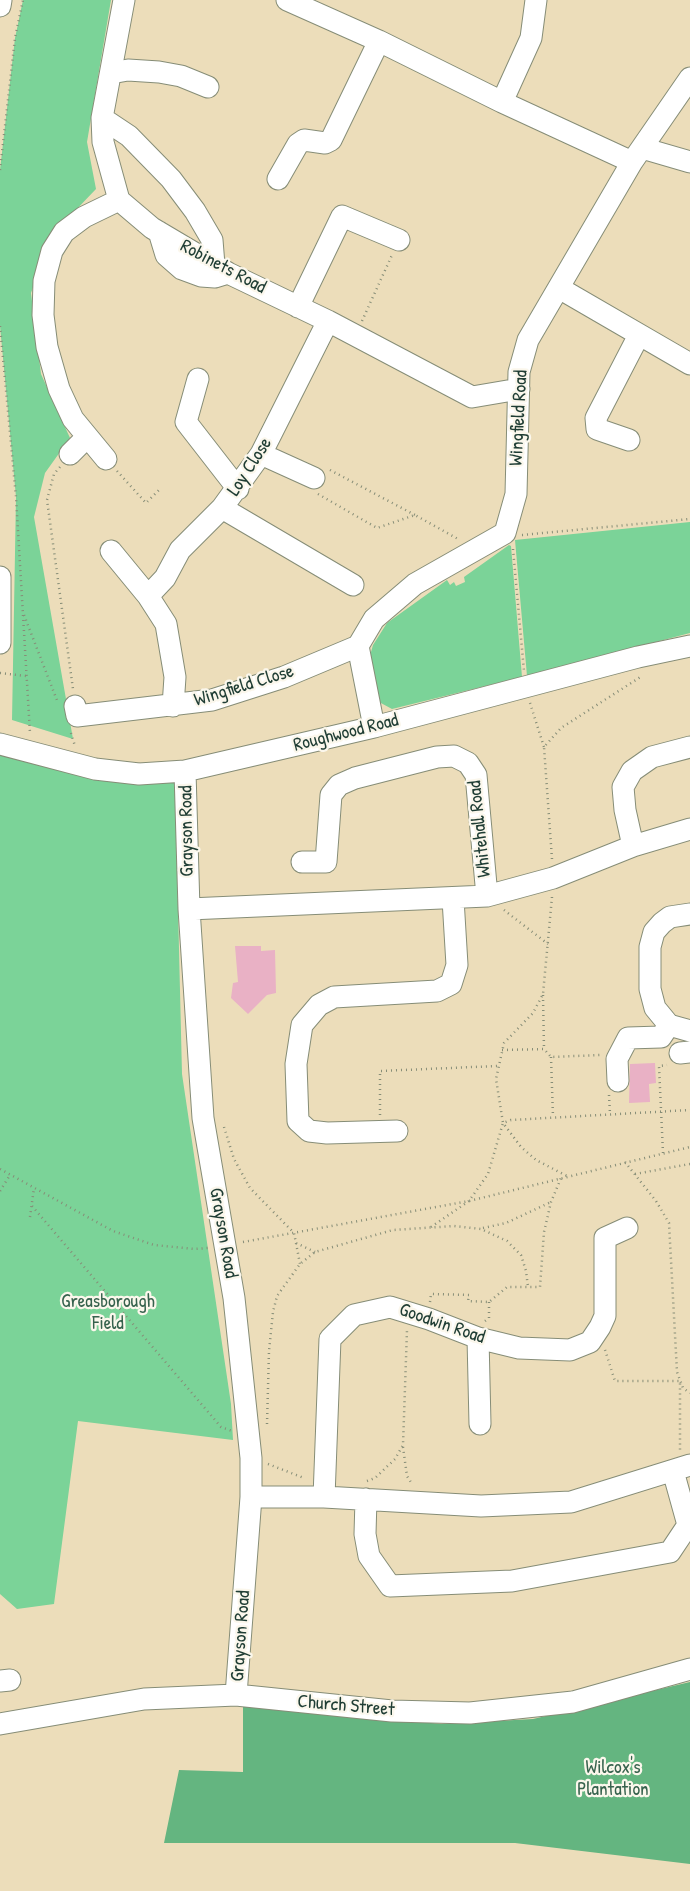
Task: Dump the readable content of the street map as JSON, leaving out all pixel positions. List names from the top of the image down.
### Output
{
  "streets": {
    "street": [
      "Robinets Road",
      "Wingfield Road",
      "Loy Close",
      "Wingfield Close",
      "Roughwood Road",
      "Whitehall Road",
      "Grayson Road",
      "Goodwin Road",
      "Church Street"
    ]
  },
  "crossings": [
    ["Robinets Road", "Wingfield Road"],
    ["Robinets Road", "Loy Close"],
    ["Roughwood Road", "Grayson Road"],
    ["Whitehall Road", "Grayson Road"],
    ["Grayson Road", "Church Street"]
  ],
  "parks": ["Greasborough Field", "Wilcox's Plantation"]
}
